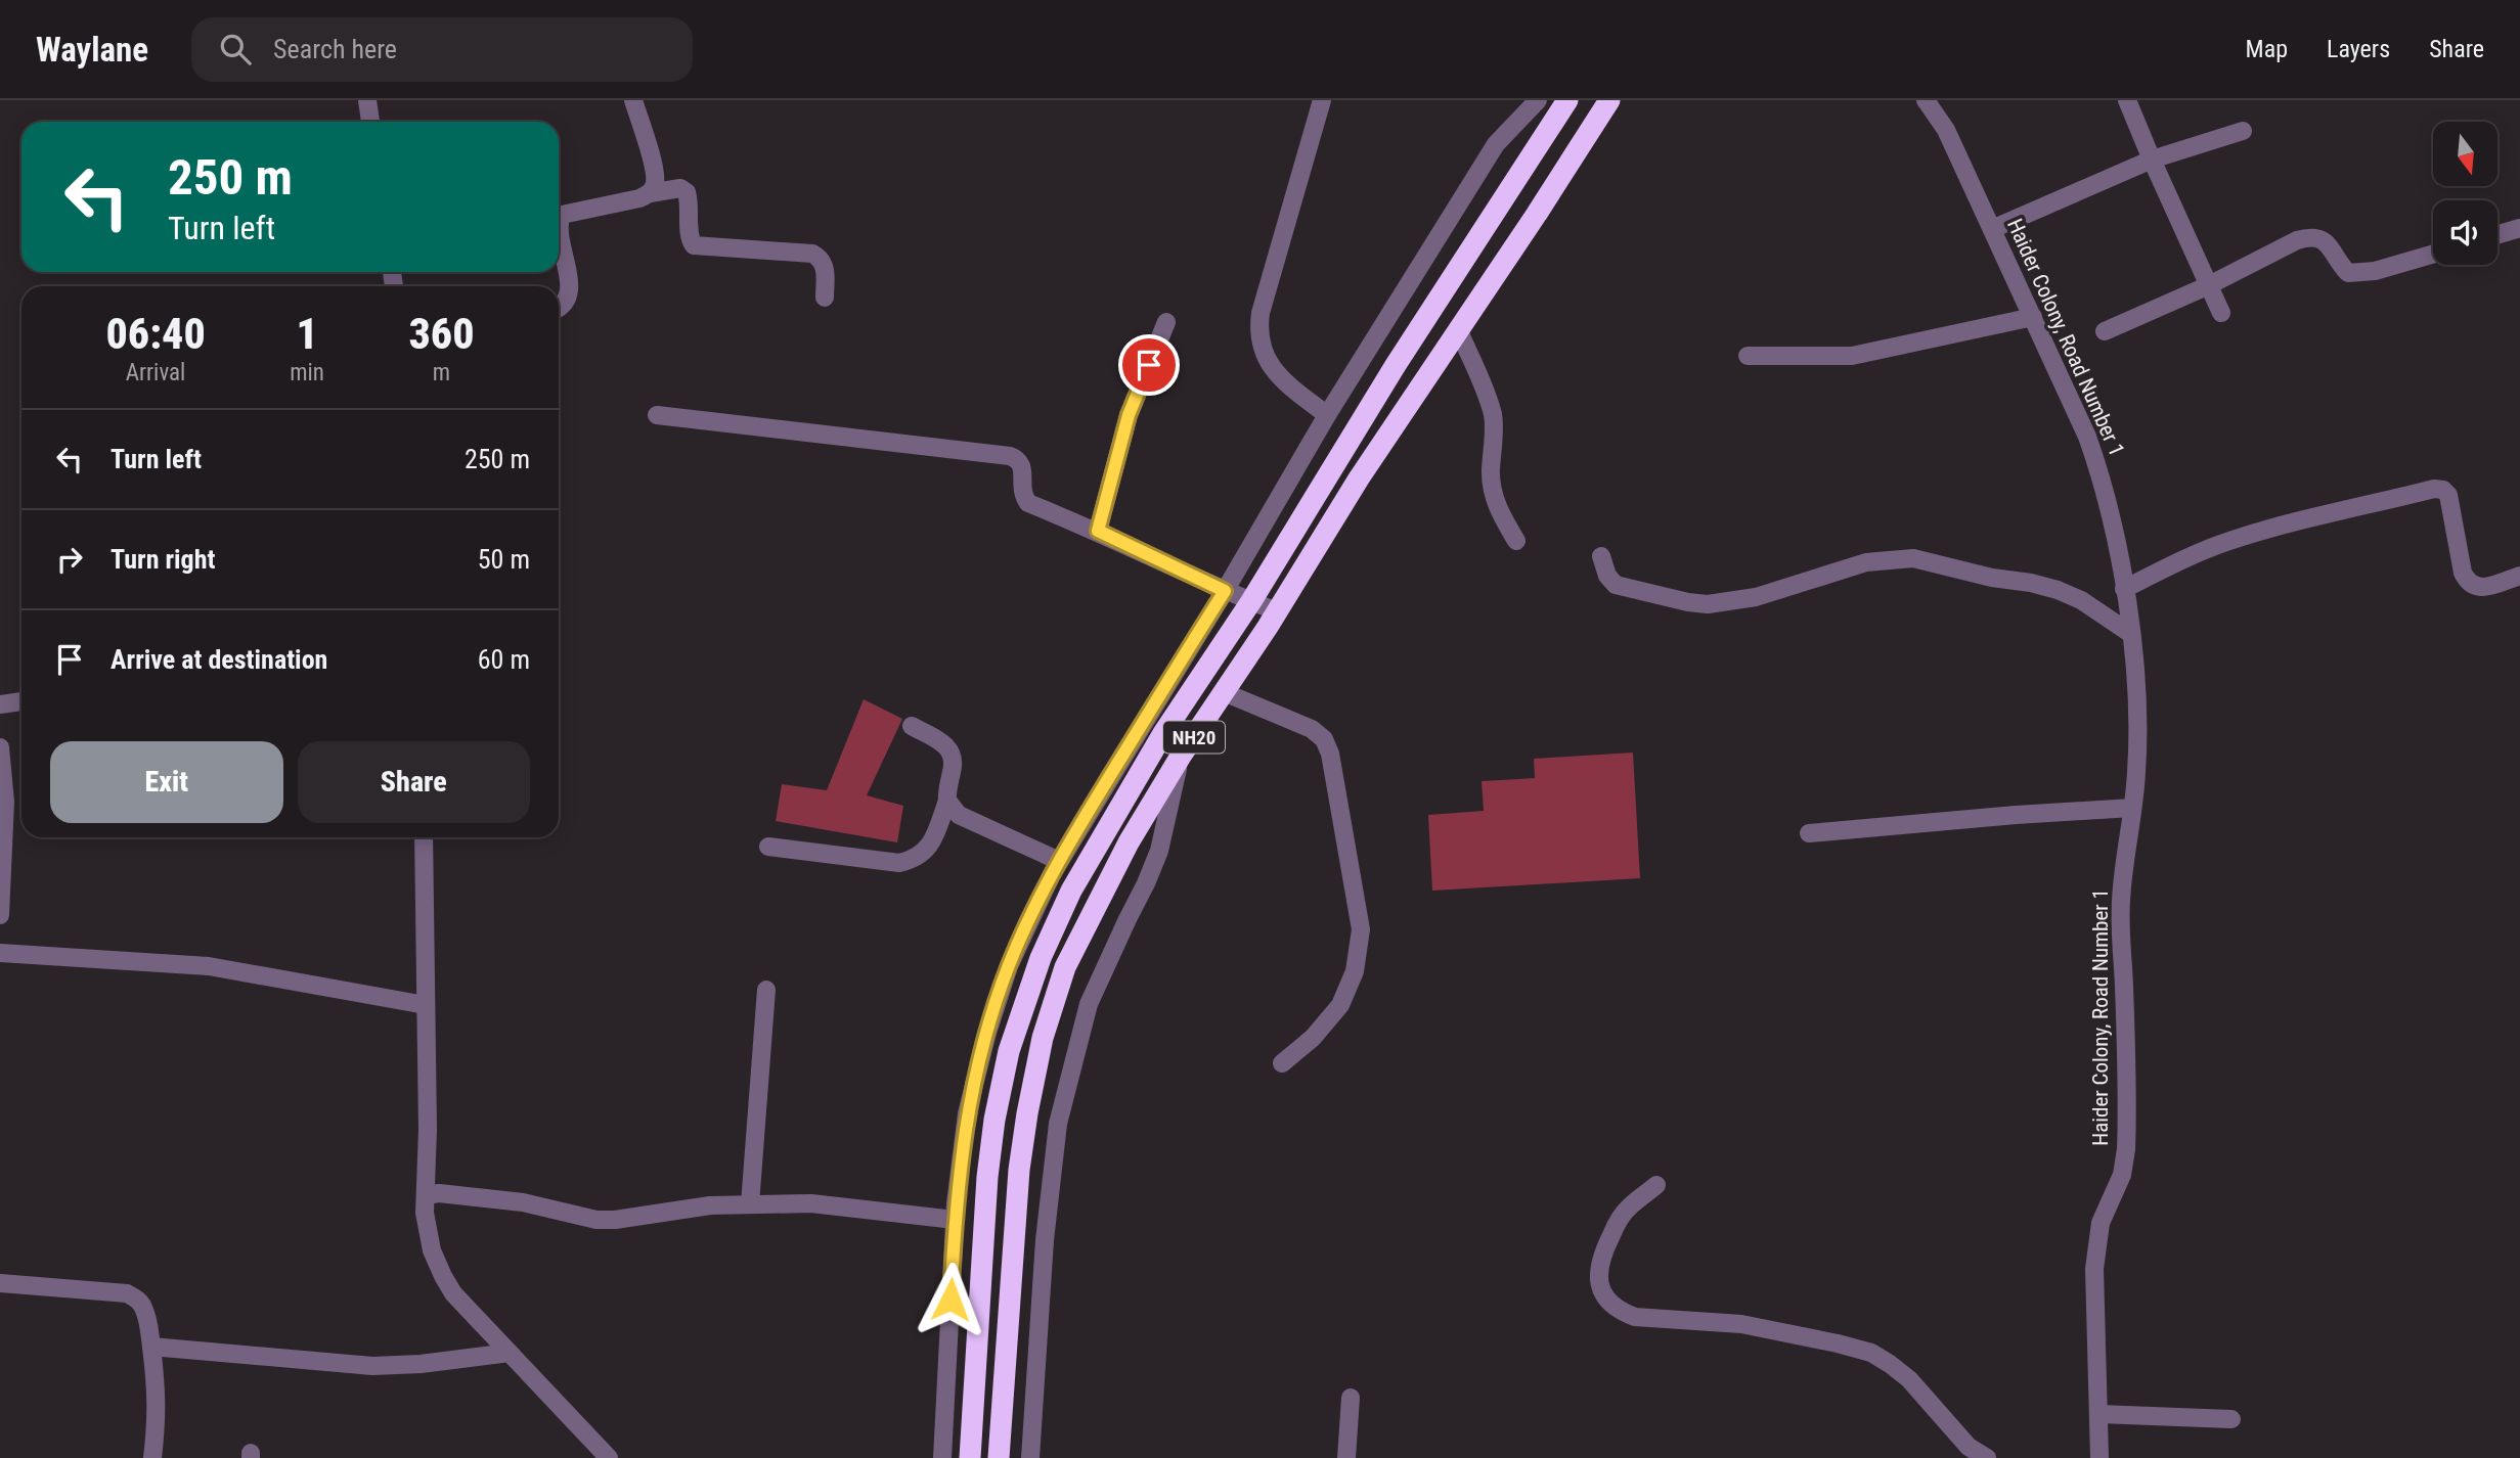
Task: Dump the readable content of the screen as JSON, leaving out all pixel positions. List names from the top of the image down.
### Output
{
  "streets": {
    "highway": ["NH20"],
    "street": ["Haider Colony, Road Number 1"]
  },
  "north": "bottom",
  "page": {
    "header": "Waylane",
    "search": "Search here",
    "nav": ["Map", "Layers", "Share"],
    "turn": ["250 m", "Turn left"],
    "eta": [
      "06:40",
      "Arrival",
      "1",
      "min",
      "360",
      "m"
    ],
    "list": [
      {
        "name": "Turn left",
        "value": "250 m"
      },
      {
        "name": "Turn right",
        "value": "50 m"
      },
      {
        "name": "Arrive at destination",
        "value": "60 m"
      }
    ],
    "buttons": ["Exit", "Share"]
  }
}
